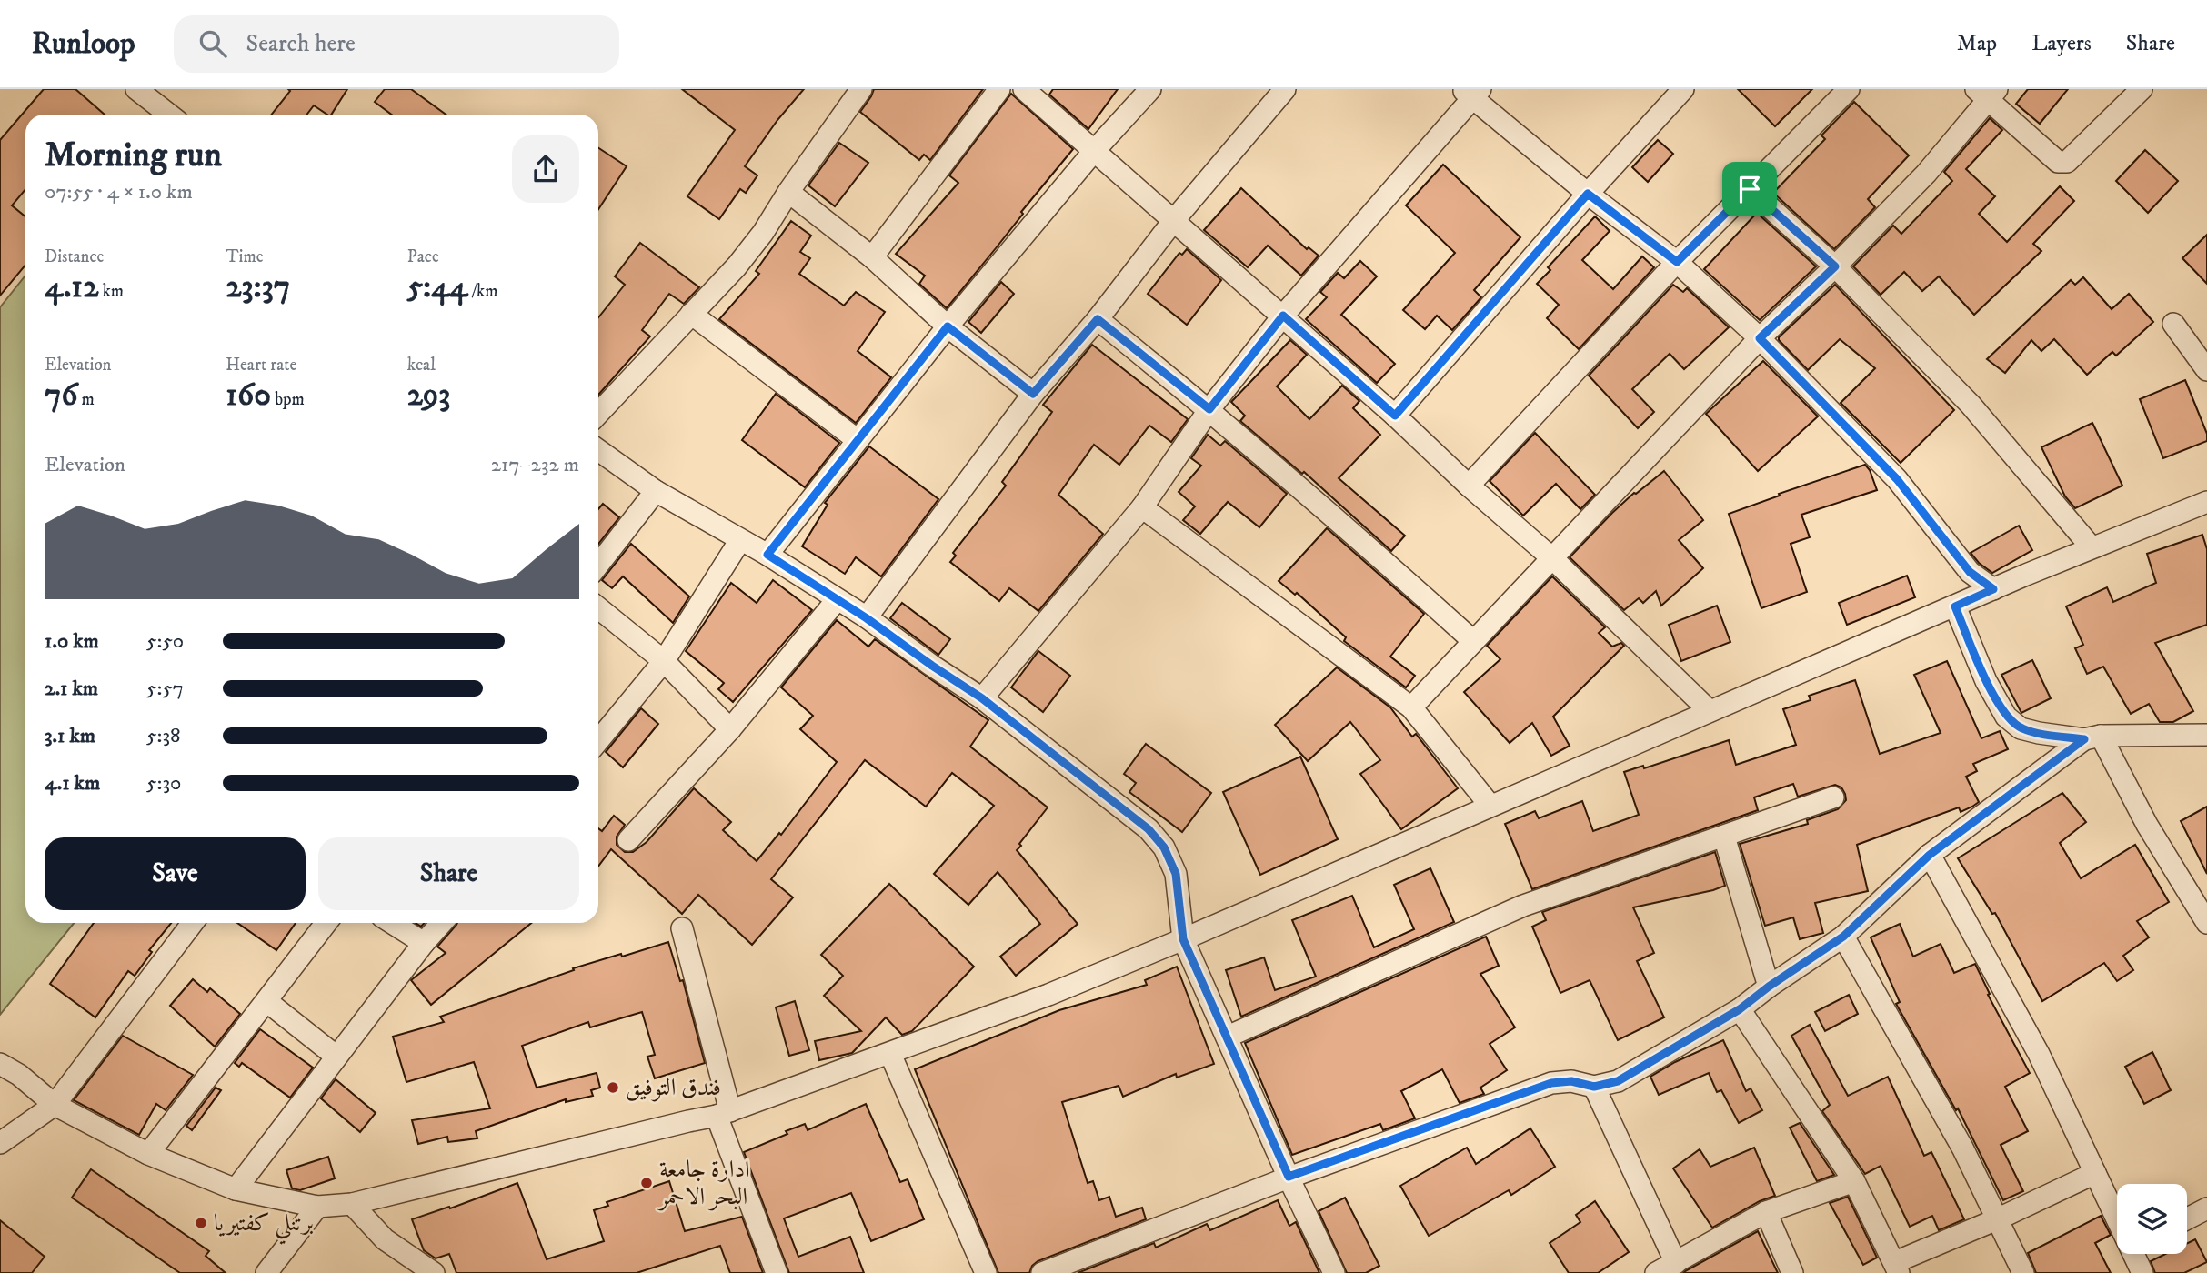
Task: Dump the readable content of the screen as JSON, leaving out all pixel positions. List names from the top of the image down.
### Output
{
  "places": ["فندق التوفيق", "ادارة جامعة البحر الاحمر", "برتنلي كفتيريا"],
  "page": {
    "header": "Runloop",
    "search": "Search here",
    "nav": ["Map", "Layers", "Share"],
    "heading": ["Morning run", "07:55 · 4 × 1.0 km"],
    "stats": [
      ["Distance", "4.12 km"],
      ["Time", "23:37"],
      ["Pace", "5:44 /km"],
      ["Elevation", "76 m"],
      ["Heart rate", "160 bpm"],
      ["kcal", "293"]
    ],
    "chart": ["Elevation", "217–232 m"],
    "list": [
      {
        "name": "1.0 km",
        "note": "5:50"
      },
      {
        "name": "2.1 km",
        "note": "5:57"
      },
      {
        "name": "3.1 km",
        "note": "5:38"
      },
      {
        "name": "4.1 km",
        "note": "5:30"
      }
    ],
    "buttons": ["Save", "Share"]
  }
}
